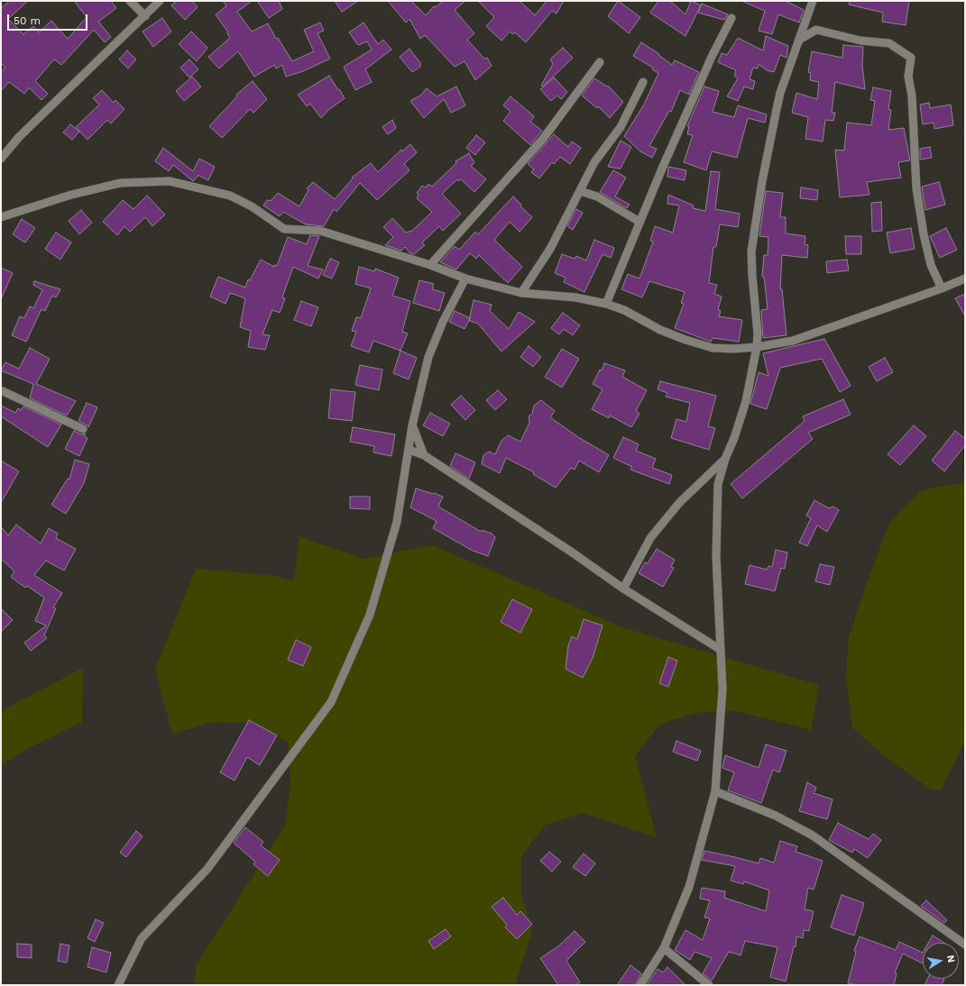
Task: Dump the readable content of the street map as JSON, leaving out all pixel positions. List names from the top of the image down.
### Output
{
  "scale_bar": "50 m",
  "north": "right"
}
